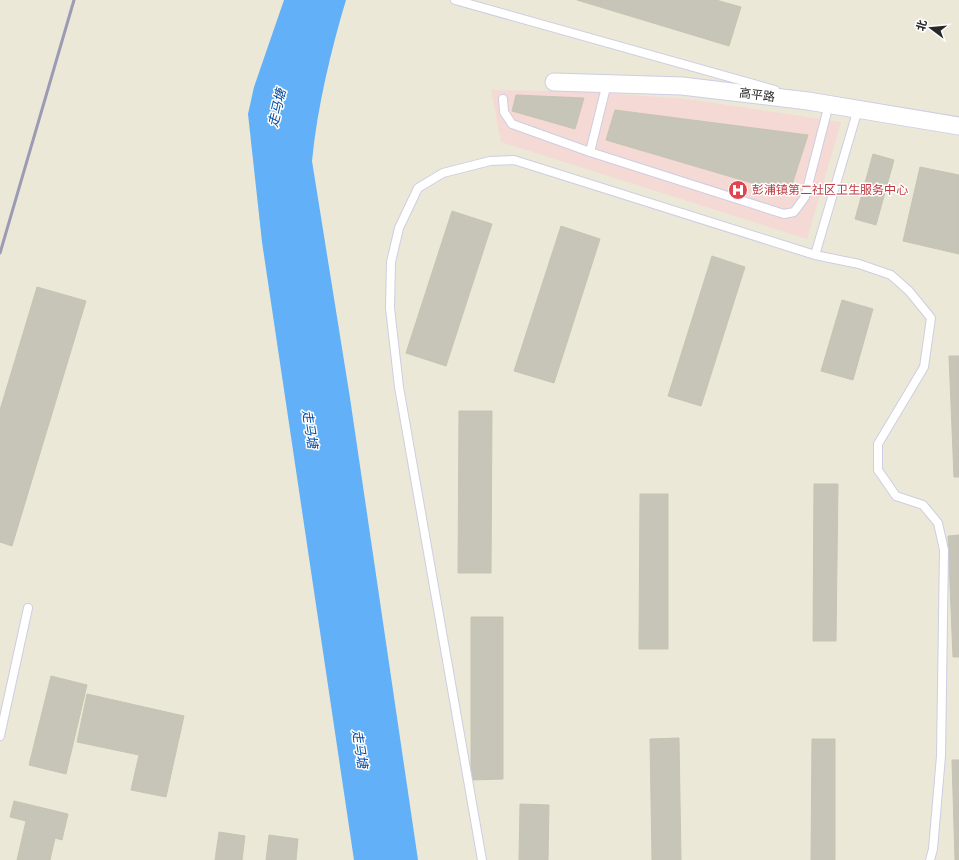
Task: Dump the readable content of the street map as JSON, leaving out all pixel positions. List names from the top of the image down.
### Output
{
  "streets": {
    "street": ["高平路"]
  },
  "water": ["走马塘"],
  "places": {
    "hospital": ["彭浦镇第二社区卫生服务中心"]
  },
  "north": "left"
}
